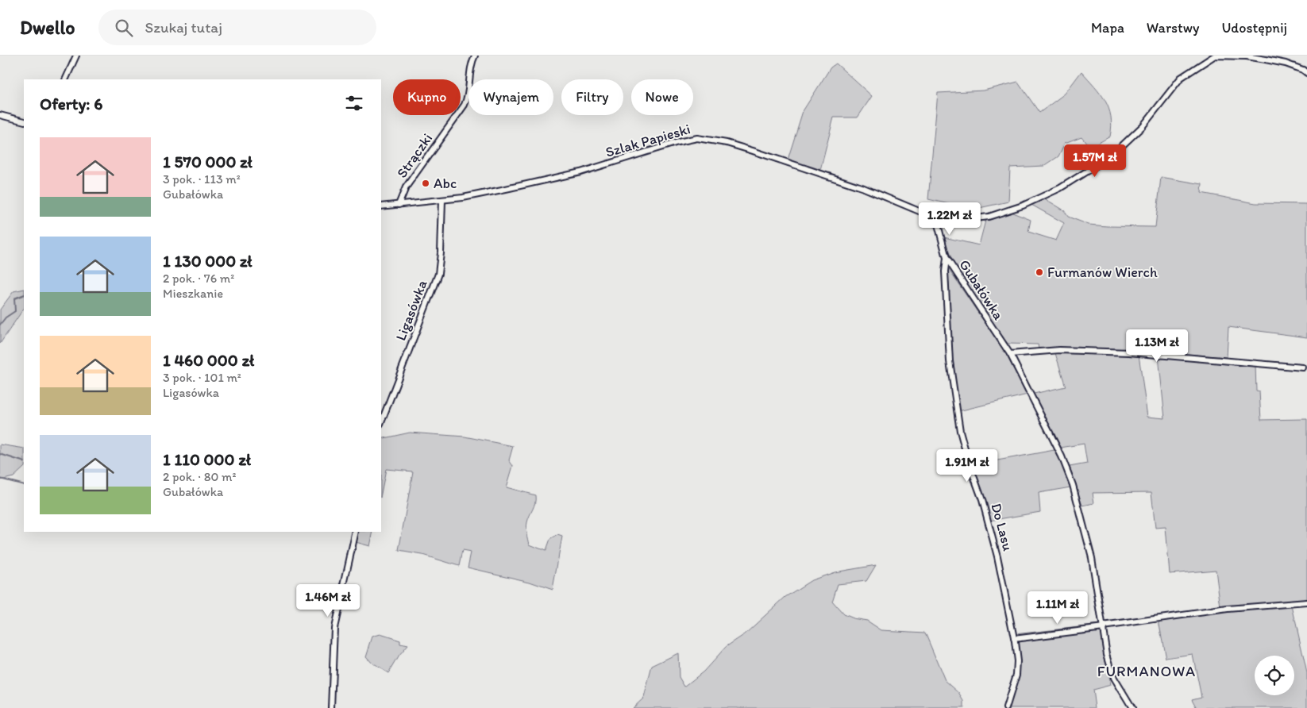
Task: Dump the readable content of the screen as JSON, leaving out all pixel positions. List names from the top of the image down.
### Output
{
  "streets": {
    "street": [
      "Szlak Papieski",
      "Strączki",
      "Gubałówka",
      "Ligasówka",
      "Do Lasu"
    ]
  },
  "crossings": [
    ["Szlak Papieski", "Strączki"],
    ["Szlak Papieski", "Gubałówka"],
    ["Szlak Papieski", "Ligasówka"],
    ["Gubałówka", "Do Lasu"]
  ],
  "districts": ["FURMANOWA"],
  "places": ["Abc", "Furmanów Wierch"],
  "page": {
    "header": "Dwello",
    "search": "Szukaj tutaj",
    "nav": ["Mapa", "Warstwy", "Udostępnij"],
    "chip": [
      "Kupno",
      "Wynajem",
      "Filtry",
      "Nowe"
    ],
    "heading": "Oferty: 6",
    "list": [
      {
        "name": "1 570 000 zł",
        "note": "3 pok. · 113 m² · Gubałówka"
      },
      {
        "name": "1 130 000 zł",
        "note": "2 pok. · 76 m² · Mieszkanie"
      },
      {
        "name": "1 460 000 zł",
        "note": "3 pok. · 101 m² · Ligasówka"
      },
      {
        "name": "1 110 000 zł",
        "note": "2 pok. · 80 m² · Gubałówka"
      }
    ],
    "price": [
      "1.57M zł",
      "1.22M zł",
      "1.13M zł",
      "1.91M zł",
      "1.46M zł",
      "1.11M zł"
    ]
  }
}
